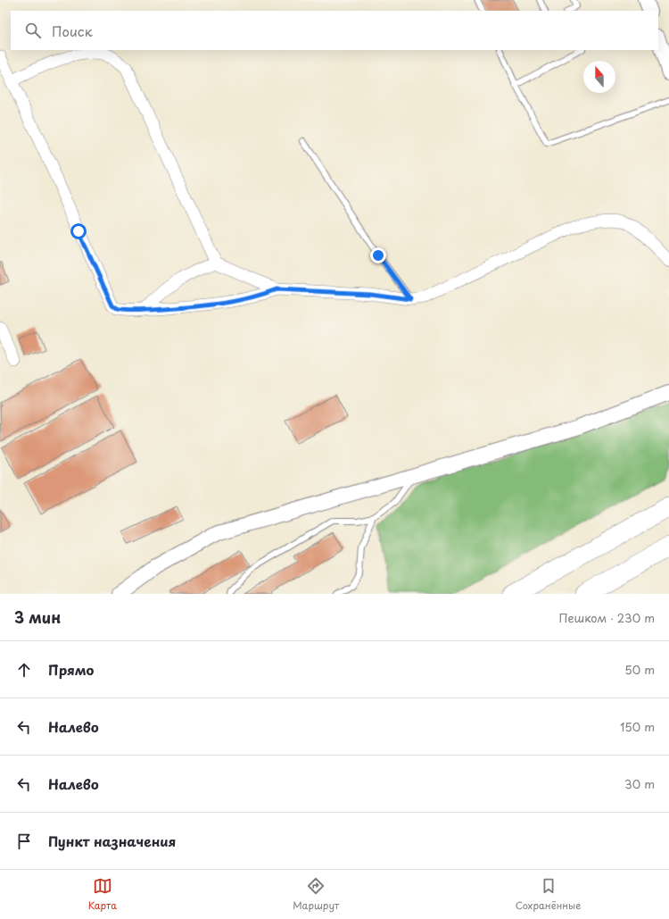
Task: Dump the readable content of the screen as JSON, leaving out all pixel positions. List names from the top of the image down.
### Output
{
  "north": "top",
  "page": {
    "search": "Поиск",
    "heading": ["3 мин", "Пешком · 230 m"],
    "list": [
      ["Прямо", "50 m"],
      ["Налево", "150 m"],
      ["Налево", "30 m"],
      "Пункт назначения"
    ],
    "nav": ["Карта", "Маршрут", "Сохранённые"]
  }
}
